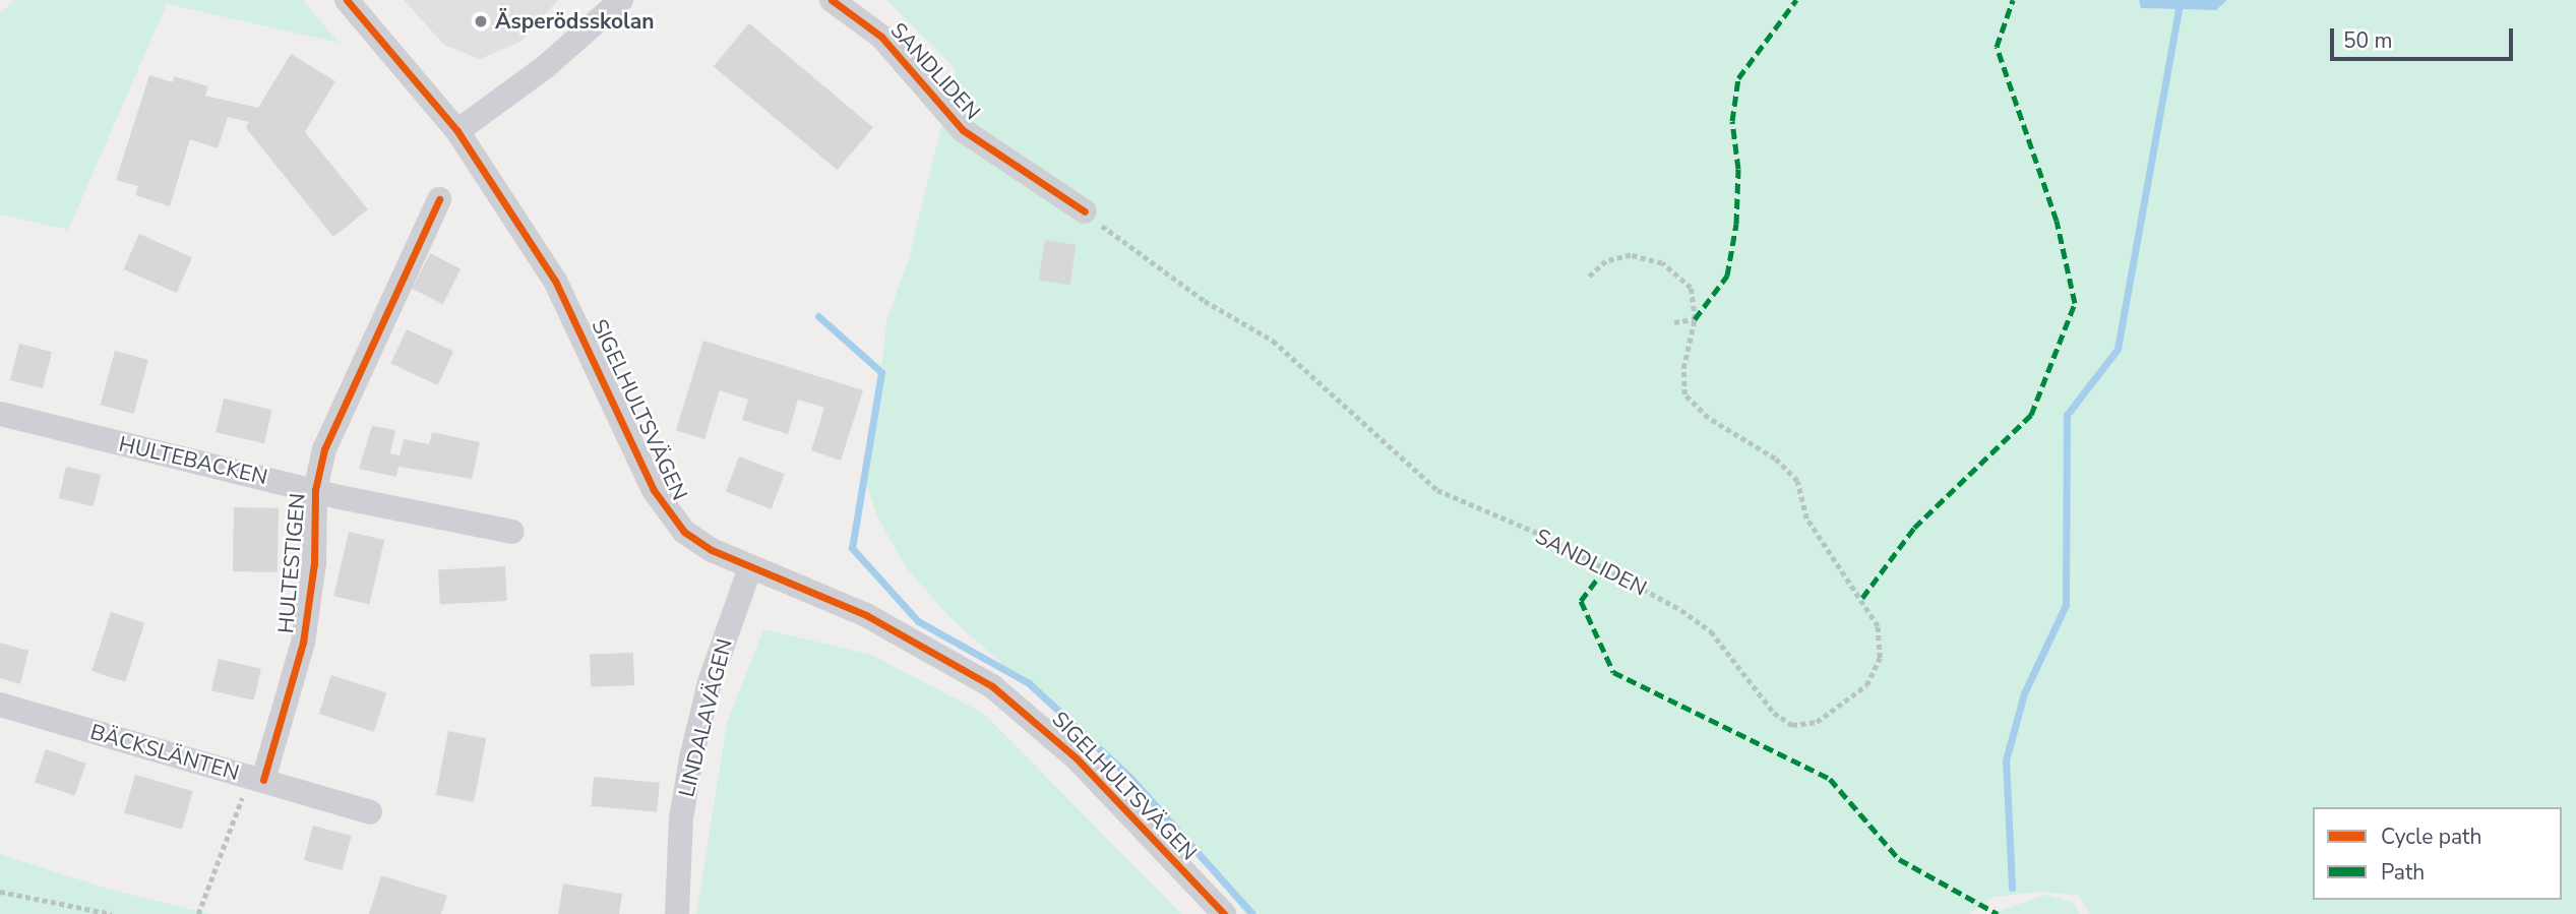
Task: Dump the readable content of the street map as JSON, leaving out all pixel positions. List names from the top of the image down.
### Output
{
  "streets": {
    "street": [
      "SANDLIDEN",
      "SIGELHULTSVÄGEN",
      "HULTEBACKEN",
      "HULTESTIGEN",
      "LINDALAVÄGEN",
      "BÄCKSLÄNTEN"
    ]
  },
  "crossings": [
    ["SIGELHULTSVÄGEN", "LINDALAVÄGEN"],
    ["HULTEBACKEN", "HULTESTIGEN"],
    ["HULTESTIGEN", "BÄCKSLÄNTEN"]
  ],
  "places": ["Äsperödsskolan"],
  "legend": ["Cycle path", "Path"],
  "scale_bar": "50 m"
}
